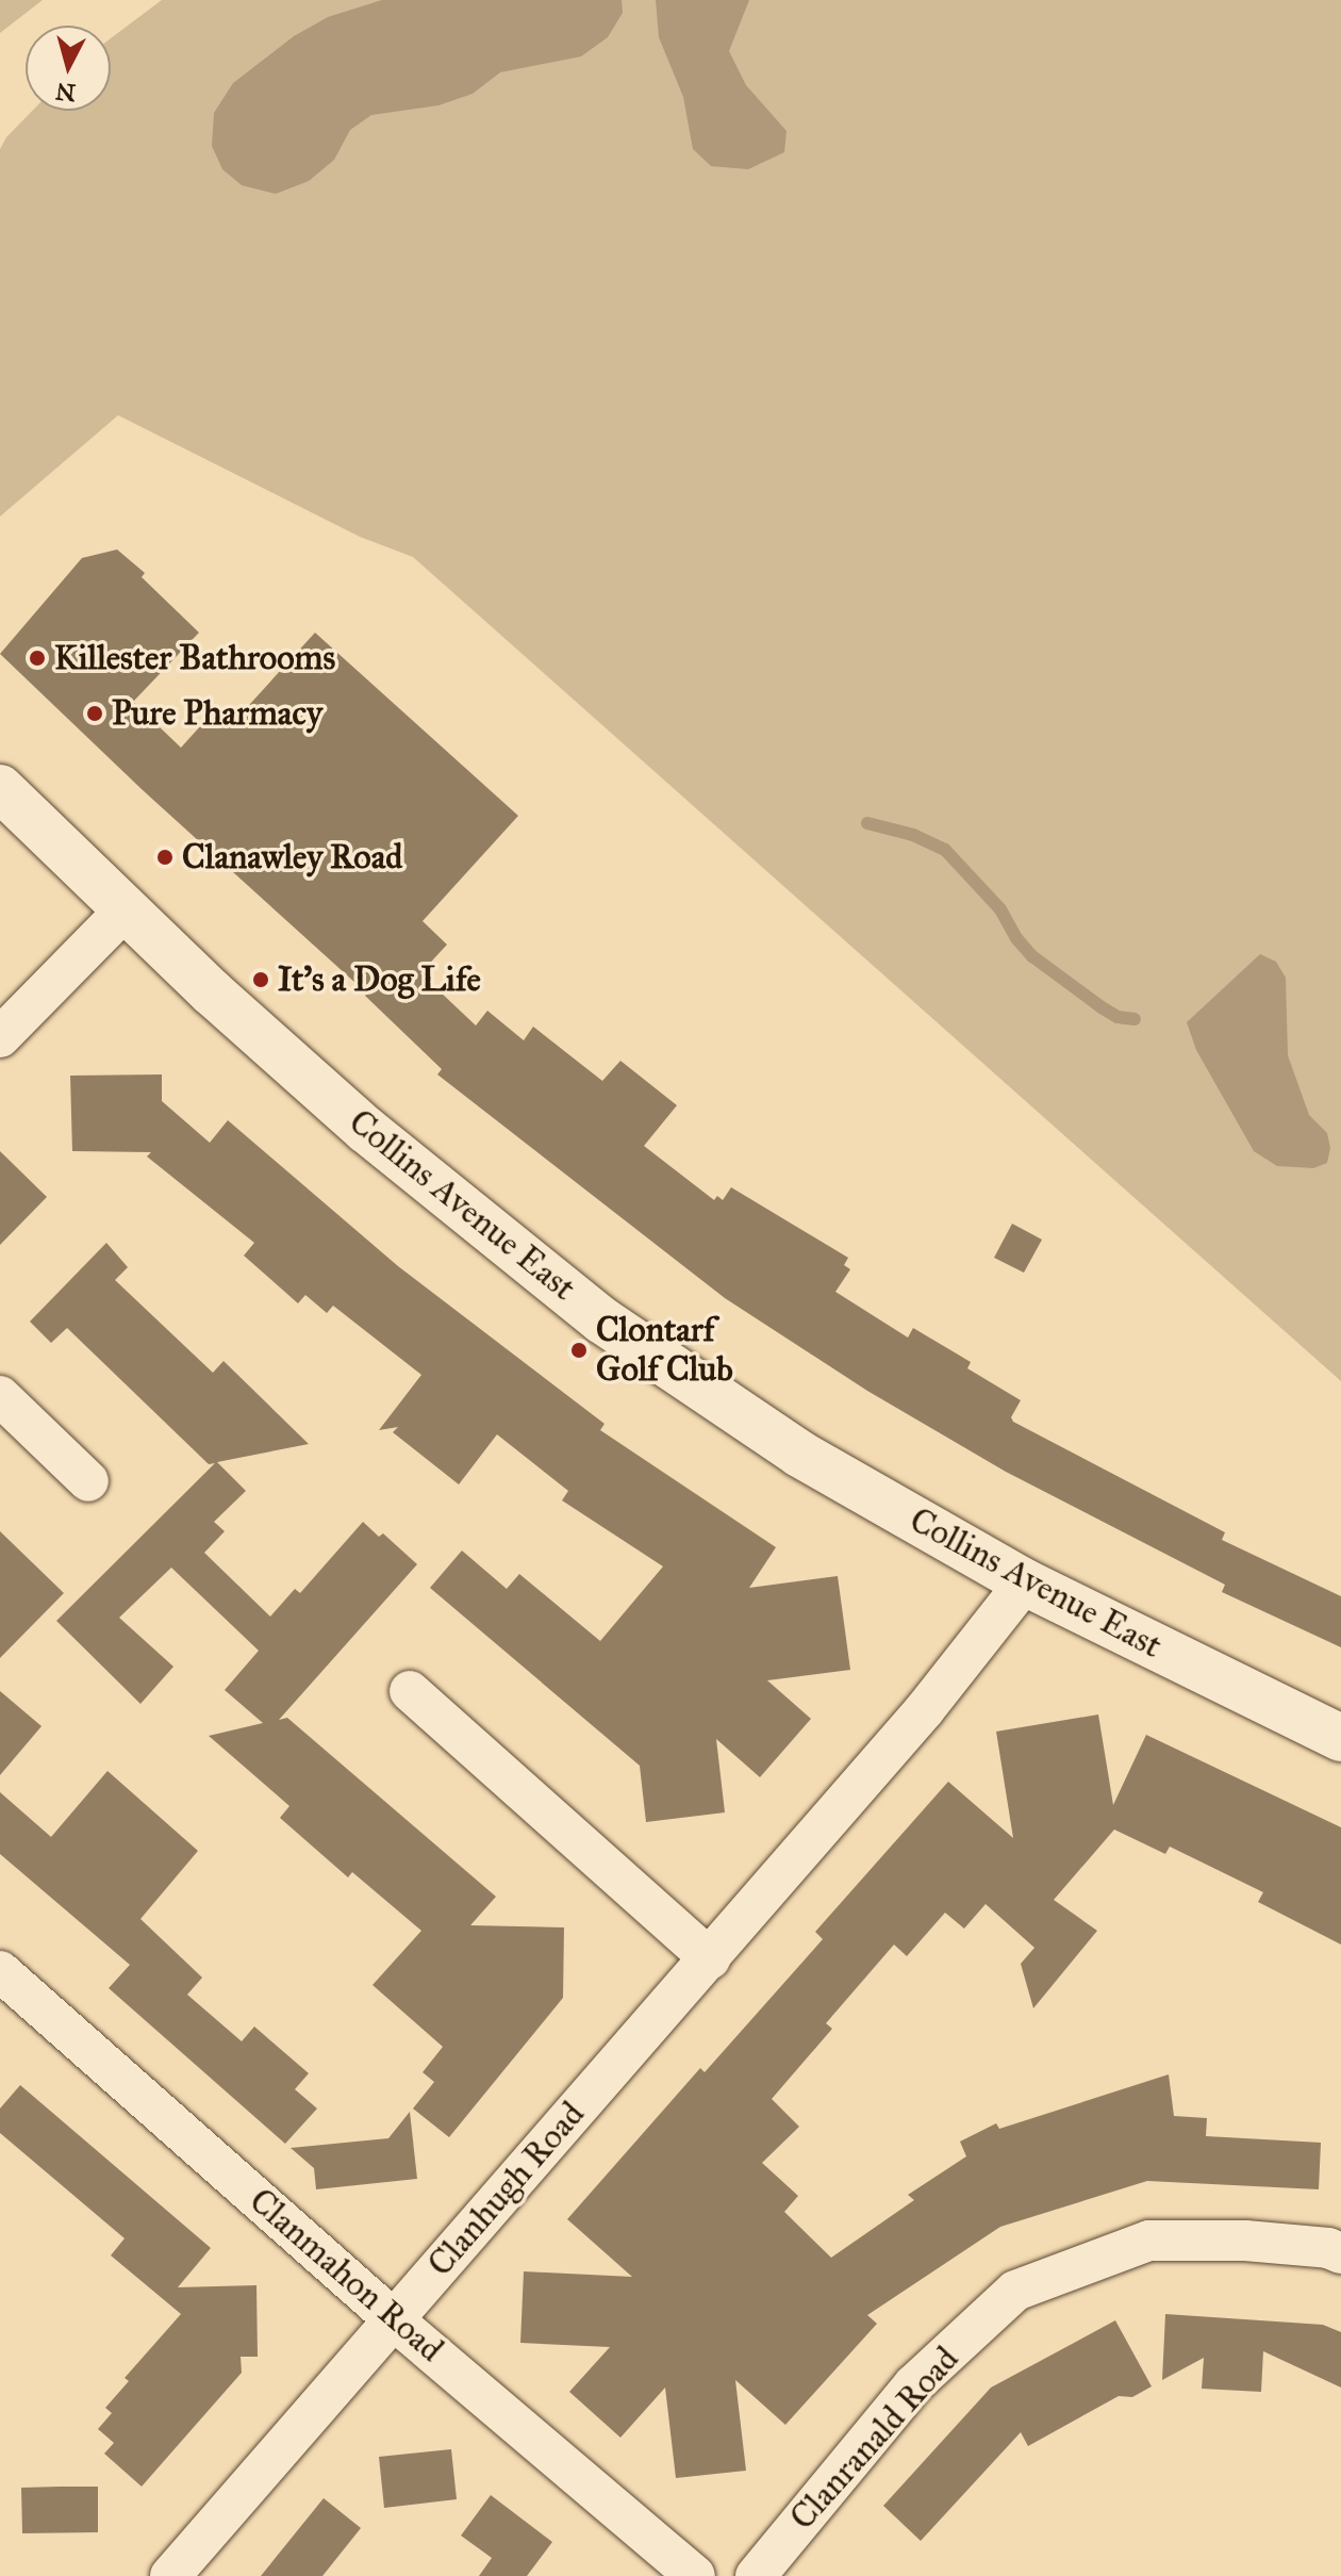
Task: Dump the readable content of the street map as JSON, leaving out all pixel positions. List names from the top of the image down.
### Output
{
  "streets": {
    "main road": ["Collins Avenue East"],
    "street": ["Clanhugh Road", "Clanmahon Road", "Clanranald Road"]
  },
  "crossings": [
    ["Collins Avenue East", "Clanhugh Road"],
    ["Clanhugh Road", "Clanmahon Road"]
  ],
  "places": [
    "Killester Bathrooms",
    "Pure Pharmacy",
    "Clanawley Road",
    "It’s a Dog Life",
    "Clontarf Golf Club"
  ],
  "north": "bottom"
}
